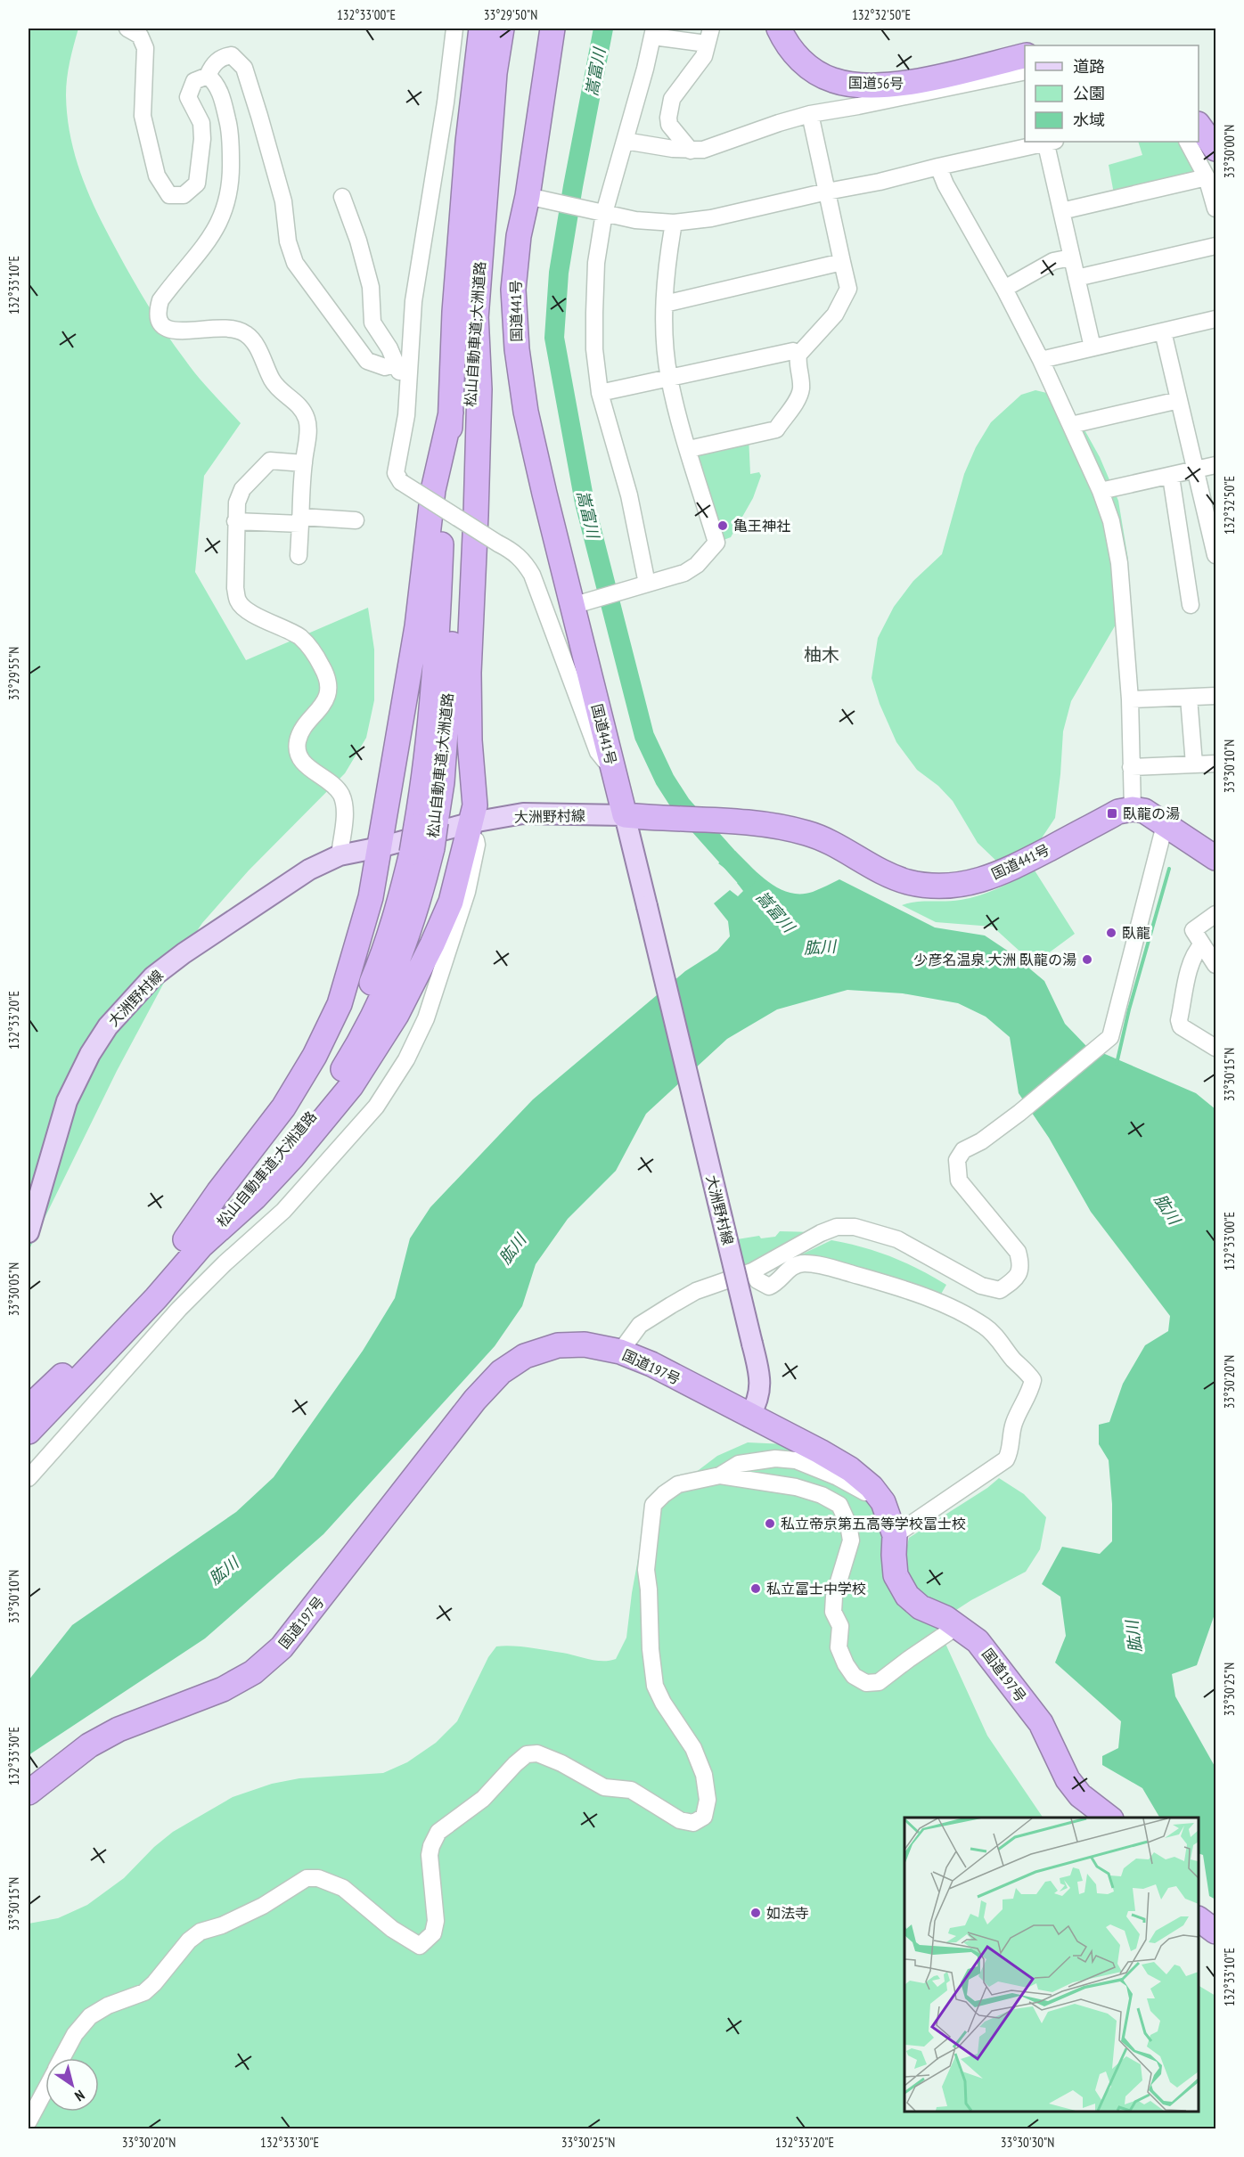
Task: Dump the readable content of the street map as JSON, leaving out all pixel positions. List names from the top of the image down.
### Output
{
  "streets": {
    "highway": [
      "国道56号",
      "国道441号",
      "松山自動車道;大洲道路",
      "国道197号"
    ],
    "main road": ["大洲野村線"]
  },
  "crossings": [
    ["国道441号", "大洲野村線"],
    ["大洲野村線", "国道197号"]
  ],
  "districts": ["柚木"],
  "water": ["嵩富川", "肱川"],
  "places": {
    "other": [
      "亀王神社",
      "臥龍",
      "少彦名温泉 大洲 臥龍の湯",
      "私立帝京第五高等学校冨士校",
      "私立冨士中学校",
      "如法寺"
    ],
    "transit": ["臥龍の湯"]
  },
  "legend": ["道路", "公園", "水域"],
  "north": "bottom right",
  "coordinates": [
    "132°33'00\"E",
    "33°29'50\"N",
    "132°32'50\"E",
    "33°30'00\"N",
    "132°33'10\"E",
    "33°29'55\"N",
    "33°30'10\"N",
    "132°33'20\"E",
    "33°30'15\"N",
    "33°30'05\"N",
    "33°30'20\"N",
    "33°30'25\"N",
    "132°33'30\"E",
    "33°30'30\"N"
  ]
}
